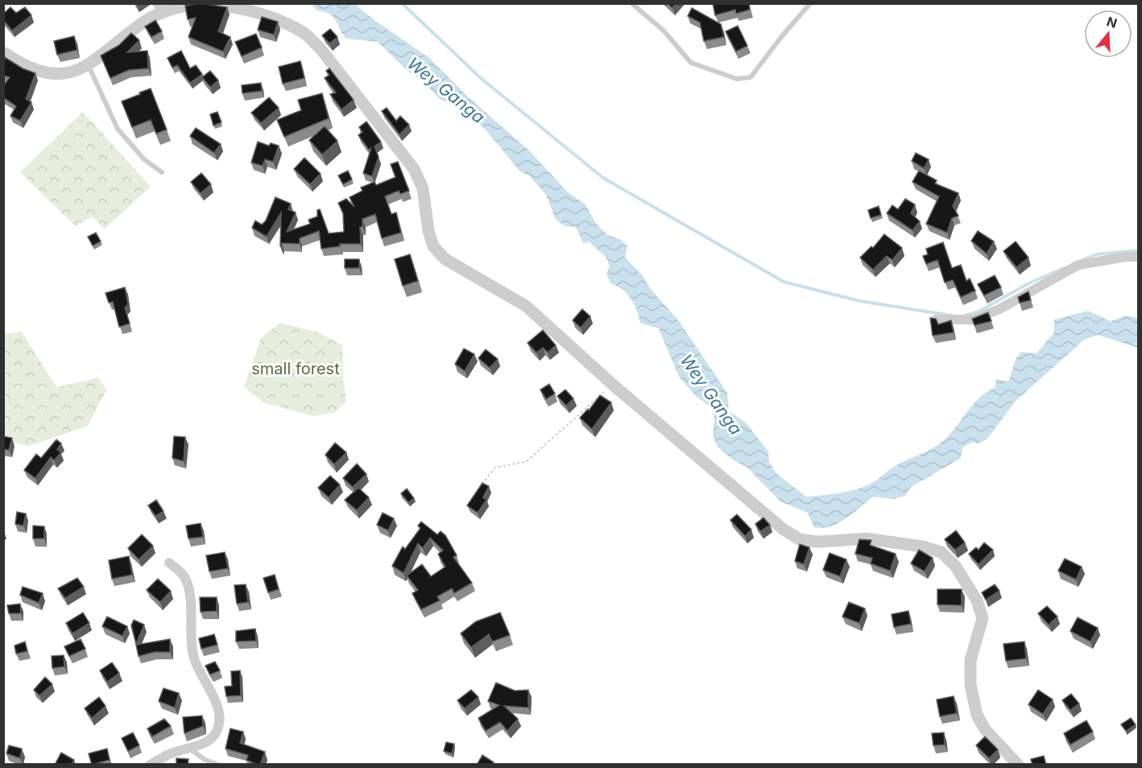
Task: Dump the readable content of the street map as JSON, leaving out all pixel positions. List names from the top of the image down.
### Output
{
  "water": ["Wey Ganga"],
  "parks": ["small forest"],
  "north": "top"
}
